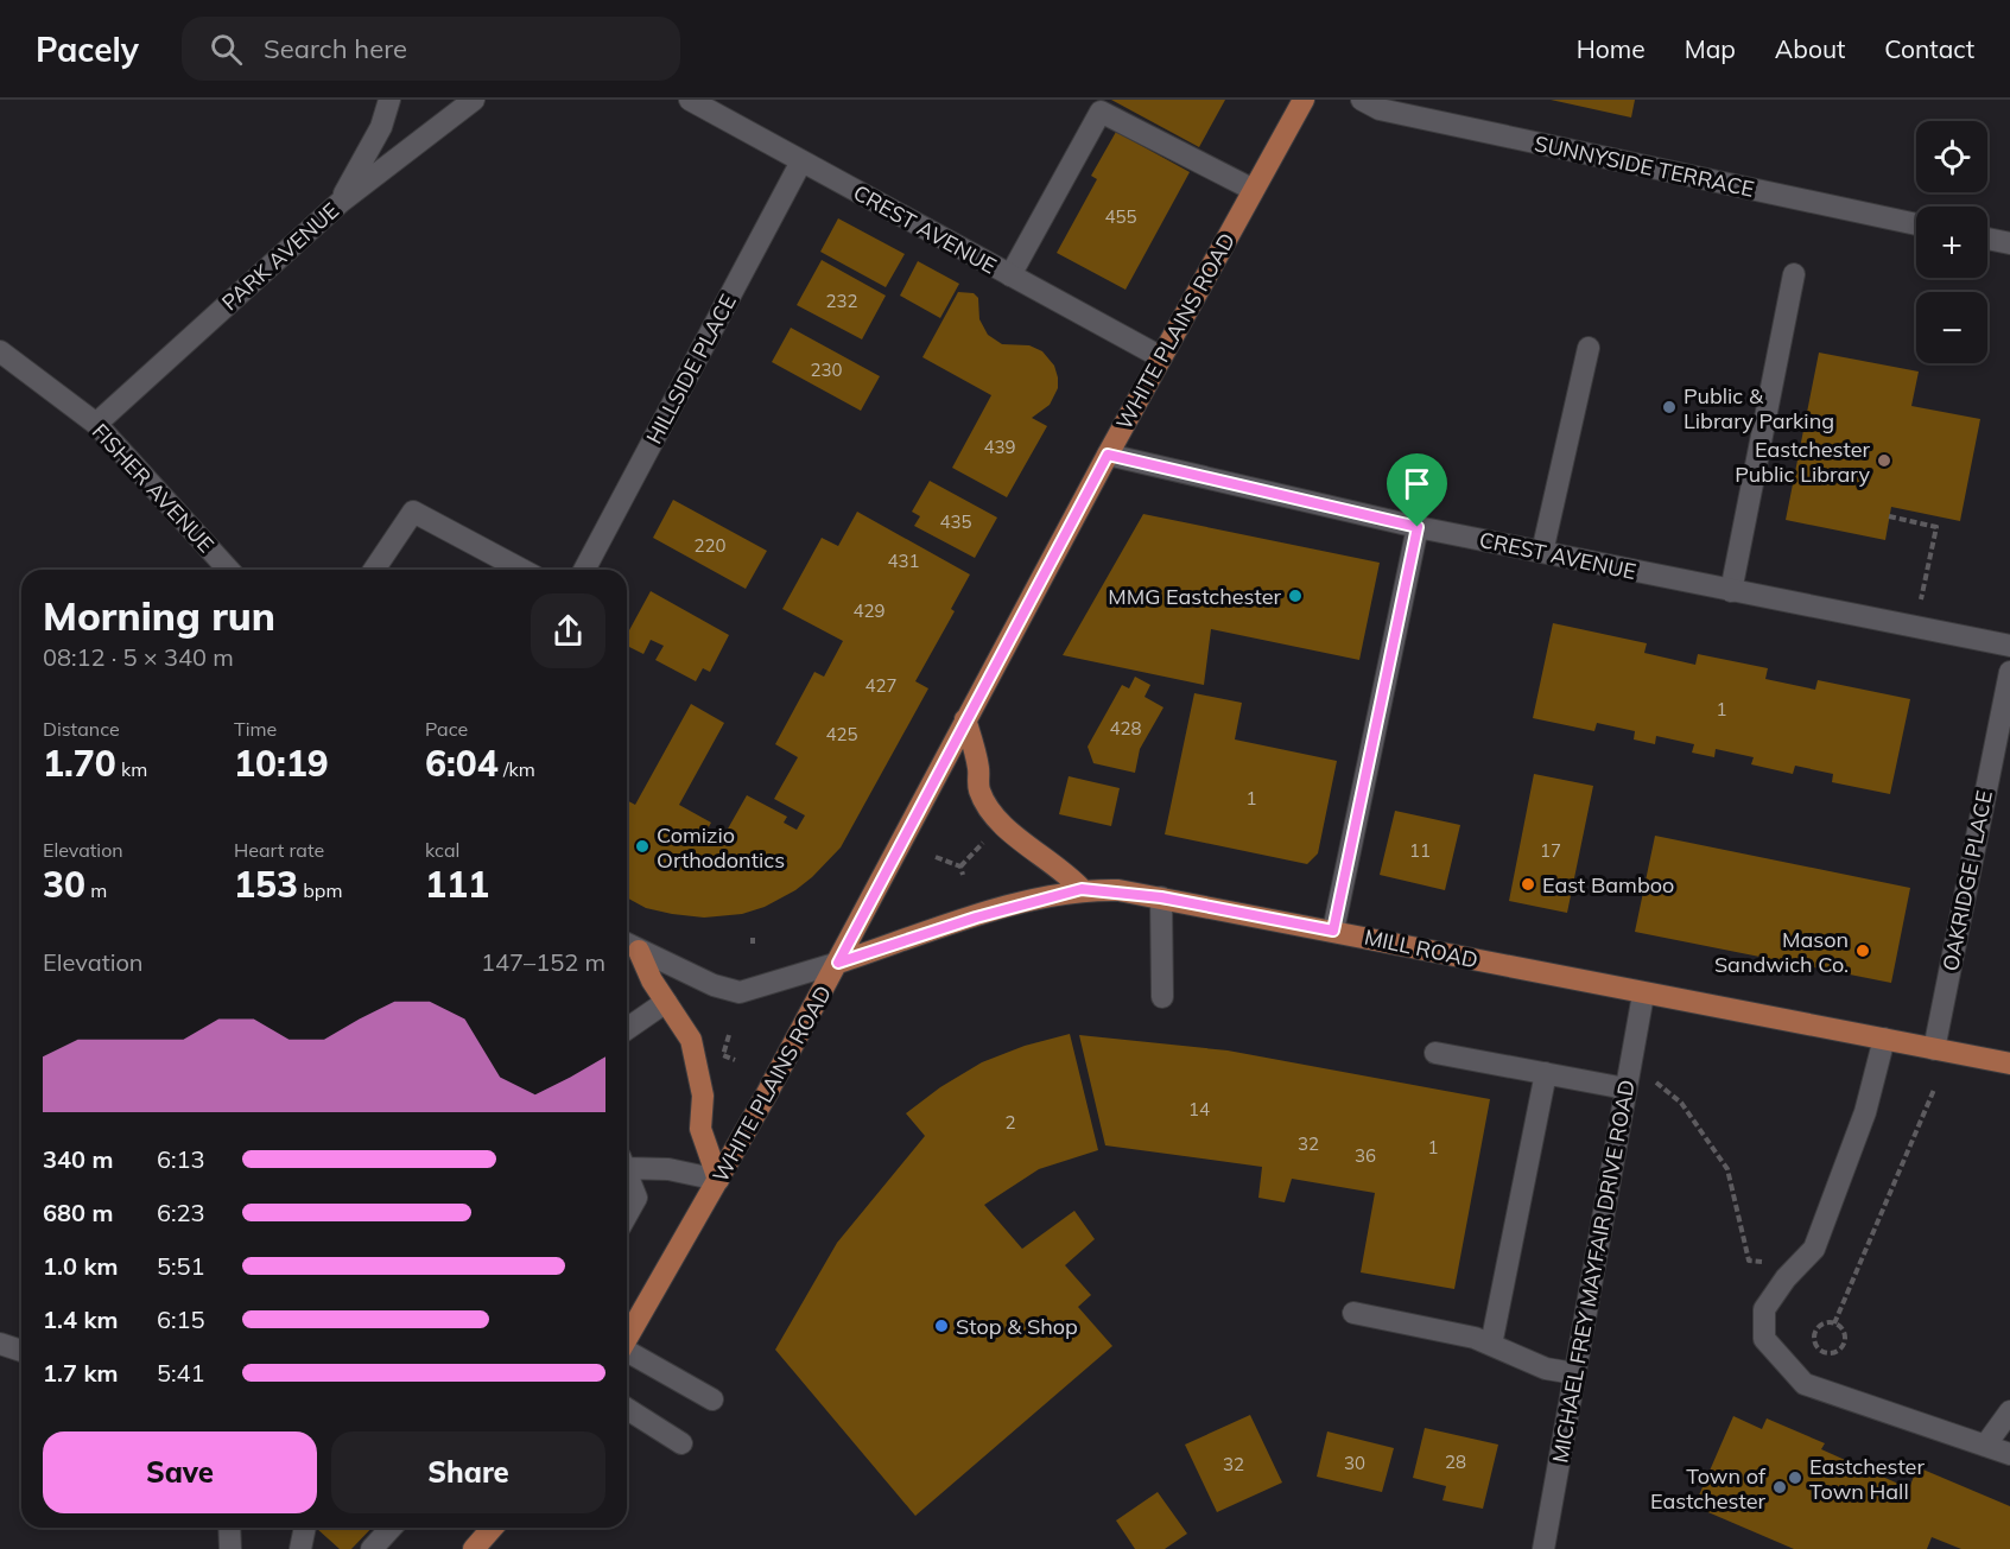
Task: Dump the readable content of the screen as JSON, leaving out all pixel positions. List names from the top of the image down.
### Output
{
  "streets": {
    "main road": ["WHITE PLAINS ROAD", "MILL ROAD"],
    "street": [
      "SUNNYSIDE TERRACE",
      "CREST AVENUE",
      "PARK AVENUE",
      "HILLSIDE PLACE",
      "FISHER AVENUE",
      "OAKRIDGE PLACE",
      "MICHAEL FREY MAYFAIR DRIVE ROAD"
    ]
  },
  "crossings": [
    ["CREST AVENUE", "WHITE PLAINS ROAD"],
    ["CREST AVENUE", "HILLSIDE PLACE"],
    ["PARK AVENUE", "FISHER AVENUE"],
    ["WHITE PLAINS ROAD", "MILL ROAD"],
    ["OAKRIDGE PLACE", "MILL ROAD"],
    ["MILL ROAD", "MICHAEL FREY MAYFAIR DRIVE ROAD"]
  ],
  "places": [
    "Public & Library Parking",
    "Eastchester Public Library",
    "MMG Eastchester",
    "Comizio Orthodontics",
    "East Bamboo",
    "Mason Sandwich Co.",
    "Stop & Shop",
    "Eastchester Town Hall",
    "Town of Eastchester"
  ],
  "house_numbers": [
    "455",
    "232",
    "230",
    "439",
    "435",
    "220",
    "431",
    "429",
    "427",
    "1",
    "428",
    "425",
    "1",
    "11",
    "17",
    "14",
    "2",
    "32",
    "1",
    "36",
    "28",
    "30",
    "32"
  ],
  "page": {
    "header": "Pacely",
    "search": "Search here",
    "nav": [
      "Home",
      "Map",
      "About",
      "Contact"
    ],
    "map_buttons": ["+", "−"],
    "heading": ["Morning run", "08:12 · 5 × 340 m"],
    "stats": [
      ["Distance", "1.70 km"],
      ["Time", "10:19"],
      ["Pace", "6:04 /km"],
      ["Elevation", "30 m"],
      ["Heart rate", "153 bpm"],
      ["kcal", "111"]
    ],
    "chart": ["Elevation", "147–152 m"],
    "list": [
      {
        "name": "340 m",
        "note": "6:13"
      },
      {
        "name": "680 m",
        "note": "6:23"
      },
      {
        "name": "1.0 km",
        "note": "5:51"
      },
      {
        "name": "1.4 km",
        "note": "6:15"
      },
      {
        "name": "1.7 km",
        "note": "5:41"
      }
    ],
    "buttons": ["Save", "Share"]
  }
}
